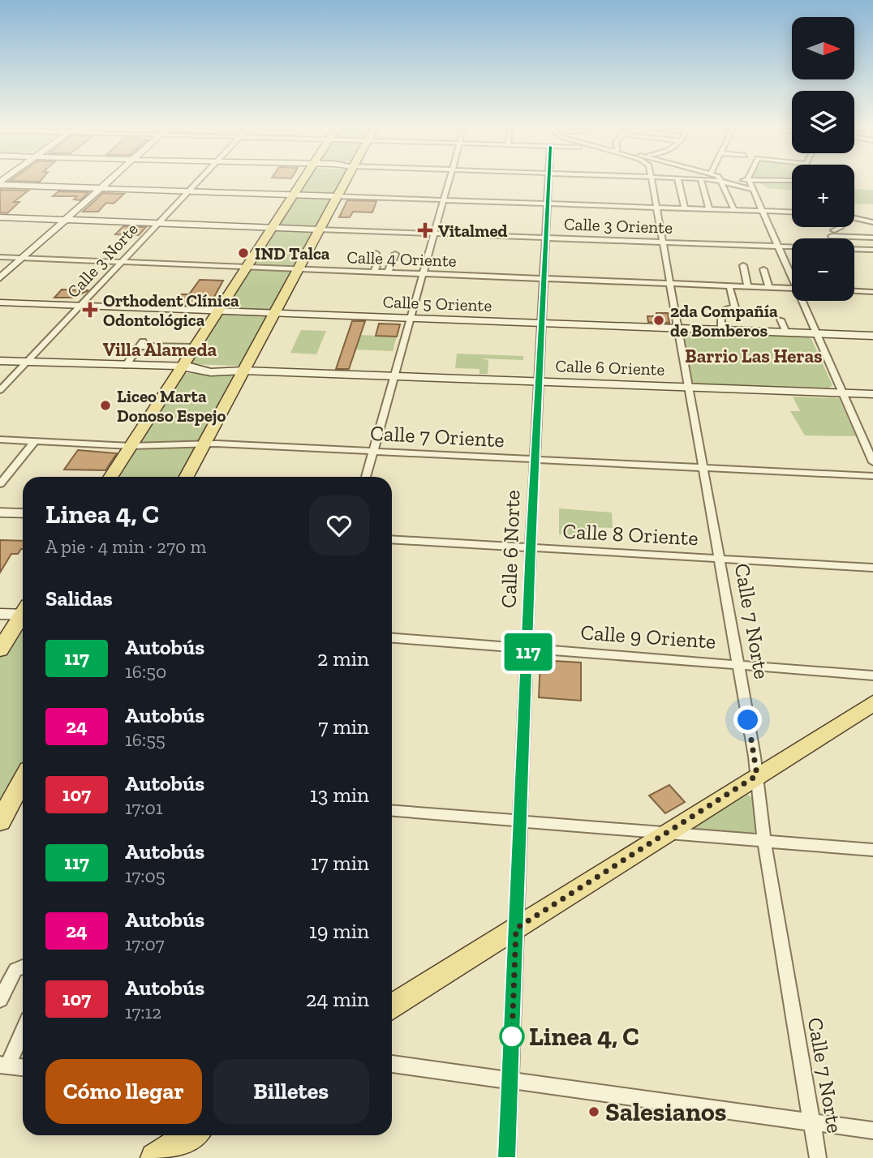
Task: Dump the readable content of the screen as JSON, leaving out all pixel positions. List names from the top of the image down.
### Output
{
  "streets": {
    "main road": ["Calle 3 Oriente", "Calle 5 Oriente", "Calle 6 Oriente"],
    "street": [
      "Calle 4 Oriente",
      "Calle 3 Norte",
      "Calle 7 Oriente",
      "Calle 8 Oriente",
      "Calle 6 Norte",
      "Calle 7 Norte",
      "Calle 9 Oriente"
    ]
  },
  "crossings": [
    ["Calle 3 Oriente", "Calle 3 Norte"],
    ["Calle 3 Oriente", "Calle 6 Norte"],
    ["Calle 3 Oriente", "Calle 7 Norte"],
    ["Calle 4 Oriente", "Calle 3 Norte"],
    ["Calle 4 Oriente", "Calle 6 Norte"],
    ["Calle 4 Oriente", "Calle 7 Norte"],
    ["Calle 3 Norte", "Calle 5 Oriente"],
    ["Calle 3 Norte", "Calle 6 Oriente"],
    ["Calle 5 Oriente", "Calle 6 Norte"],
    ["Calle 5 Oriente", "Calle 7 Norte"],
    ["Calle 6 Oriente", "Calle 6 Norte"],
    ["Calle 6 Oriente", "Calle 7 Norte"],
    ["Calle 7 Oriente", "Calle 6 Norte"],
    ["Calle 7 Oriente", "Calle 7 Norte"],
    ["Calle 8 Oriente", "Calle 6 Norte"],
    ["Calle 8 Oriente", "Calle 7 Norte"],
    ["Calle 6 Norte", "Calle 9 Oriente"],
    ["Calle 7 Norte", "Calle 9 Oriente"]
  ],
  "districts": ["Villa Alameda", "Barrio Las Heras"],
  "places": {
    "health": ["Vitalmed", "Orthodent Clínica Odontológica"],
    "other": [
      "IND Talca",
      "2da Compañía de Bomberos",
      "Liceo Marta Donoso Espejo",
      "Linea 4, C",
      "Salesianos"
    ]
  },
  "lines": ["bus line 117"],
  "north": "right",
  "page": {
    "on_map": "117",
    "map_buttons": ["+", "−"],
    "heading": [
      ["Linea 4, C", "A pie · 4 min · 270 m"],
      "Salidas"
    ],
    "list": [
      {
        "mark": "117",
        "name": "Autobús",
        "note": "16:50",
        "value": "2 min"
      },
      {
        "mark": "24",
        "name": "Autobús",
        "note": "16:55",
        "value": "7 min"
      },
      {
        "mark": "107",
        "name": "Autobús",
        "note": "17:01",
        "value": "13 min"
      },
      {
        "mark": "117",
        "name": "Autobús",
        "note": "17:05",
        "value": "17 min"
      },
      {
        "mark": "24",
        "name": "Autobús",
        "note": "17:07",
        "value": "19 min"
      },
      {
        "mark": "107",
        "name": "Autobús",
        "note": "17:12",
        "value": "24 min"
      }
    ],
    "buttons": ["Cómo llegar", "Billetes"]
  }
}
